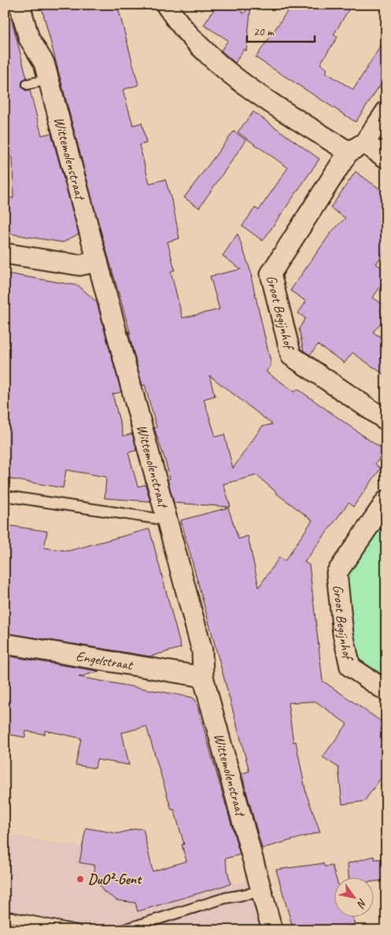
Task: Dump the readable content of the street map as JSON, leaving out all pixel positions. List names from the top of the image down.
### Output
{
  "streets": {
    "street": ["Wittemolenstraat", "Groot Begijnhof", "Engelstraat"]
  },
  "crossings": [
    ["Wittemolenstraat", "Engelstraat"]
  ],
  "places": ["DuO²-Gent"],
  "scale_bar": "20 m",
  "north": "bottom right"
}
